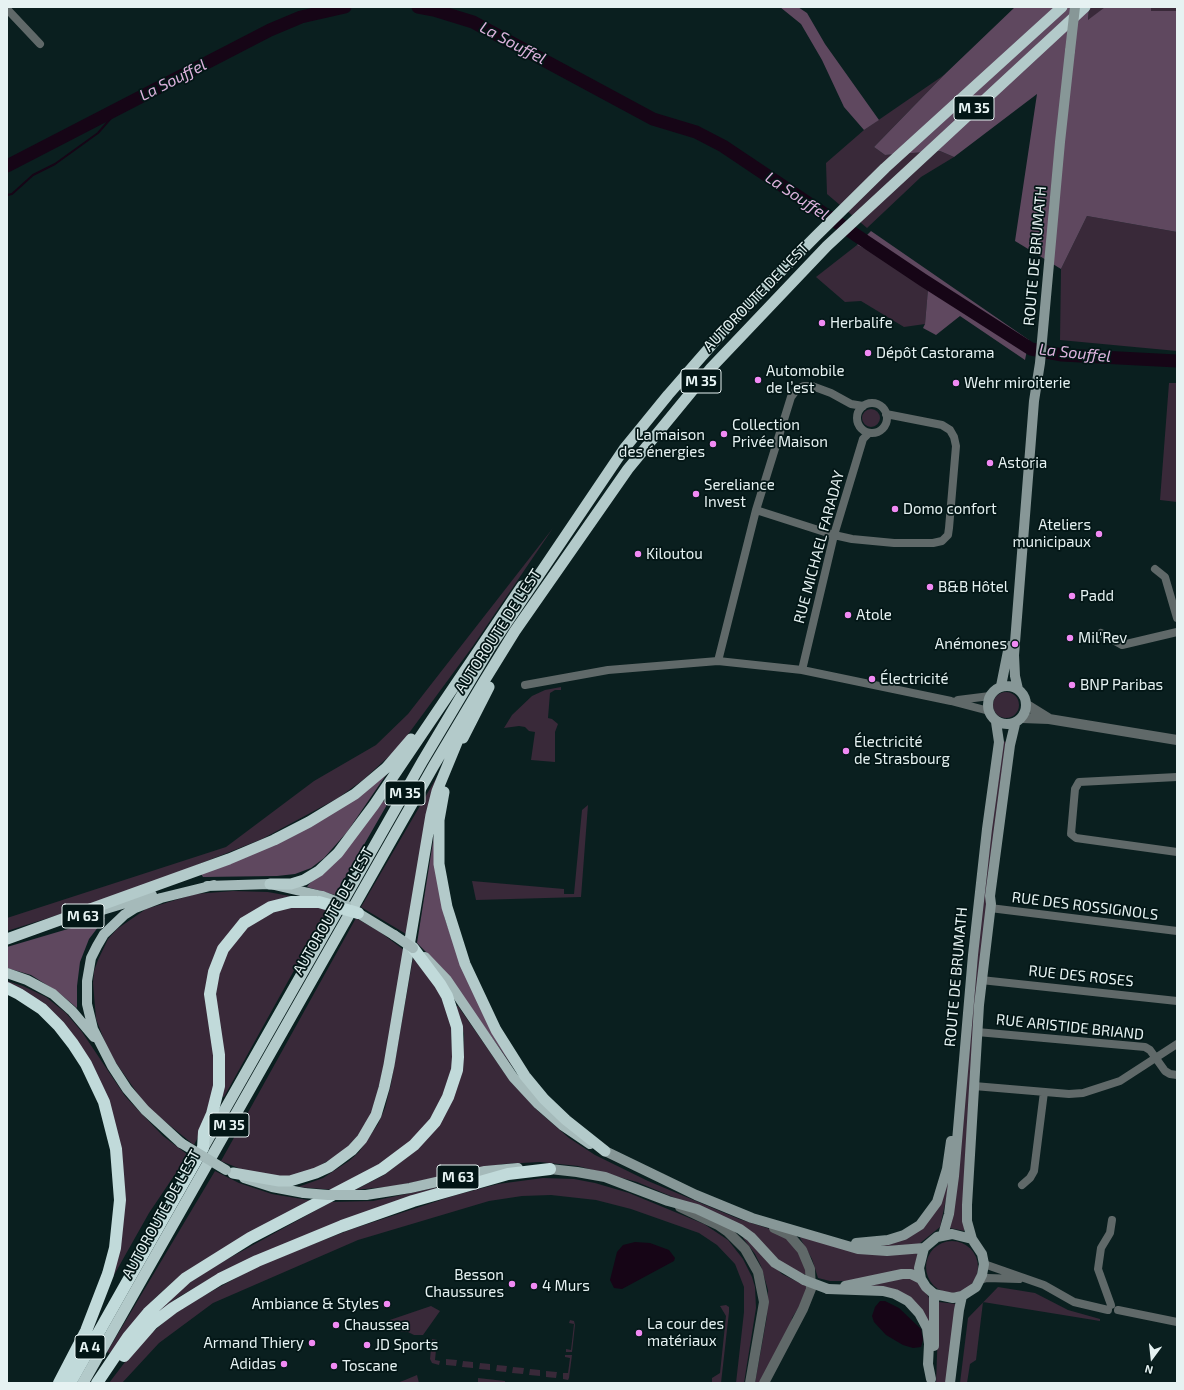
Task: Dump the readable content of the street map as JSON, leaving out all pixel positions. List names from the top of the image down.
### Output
{
  "streets": {
    "highway": ["M 35", "AUTOROUTE DE L’EST", "A 4"],
    "main road": ["ROUTE DE BRUMATH", "M 63"],
    "street": [
      "RUE MICHAEL FARADAY",
      "RUE DES ROSSIGNOLS",
      "RUE DES ROSES",
      "RUE ARISTIDE BRIAND"
    ]
  },
  "crossings": [
    ["ROUTE DE BRUMATH", "RUE DES ROSSIGNOLS"],
    ["ROUTE DE BRUMATH", "RUE DES ROSES"],
    ["ROUTE DE BRUMATH", "RUE ARISTIDE BRIAND"]
  ],
  "water": ["La Souffel"],
  "places": [
    "Herbalife",
    "Dépôt Castorama",
    "Automobile de l’est",
    "Wehr miroiterie",
    "Collection Privée Maison",
    "La maison des énergies",
    "Astoria",
    "Sereliance Invest",
    "Domo confort",
    "Ateliers municipaux",
    "Kiloutou",
    "B&B Hôtel",
    "Padd",
    "Atole",
    "Mil'Rev",
    "Anémones",
    "Électricité",
    "BNP Paribas",
    "Électricité de Strasbourg",
    "Besson Chaussures",
    "4 Murs",
    "Ambiance & Styles",
    "Chaussea",
    "La cour des matériaux",
    "Armand Thiery",
    "JD Sports",
    "Adidas",
    "Toscane"
  ],
  "north": "bottom"
}
